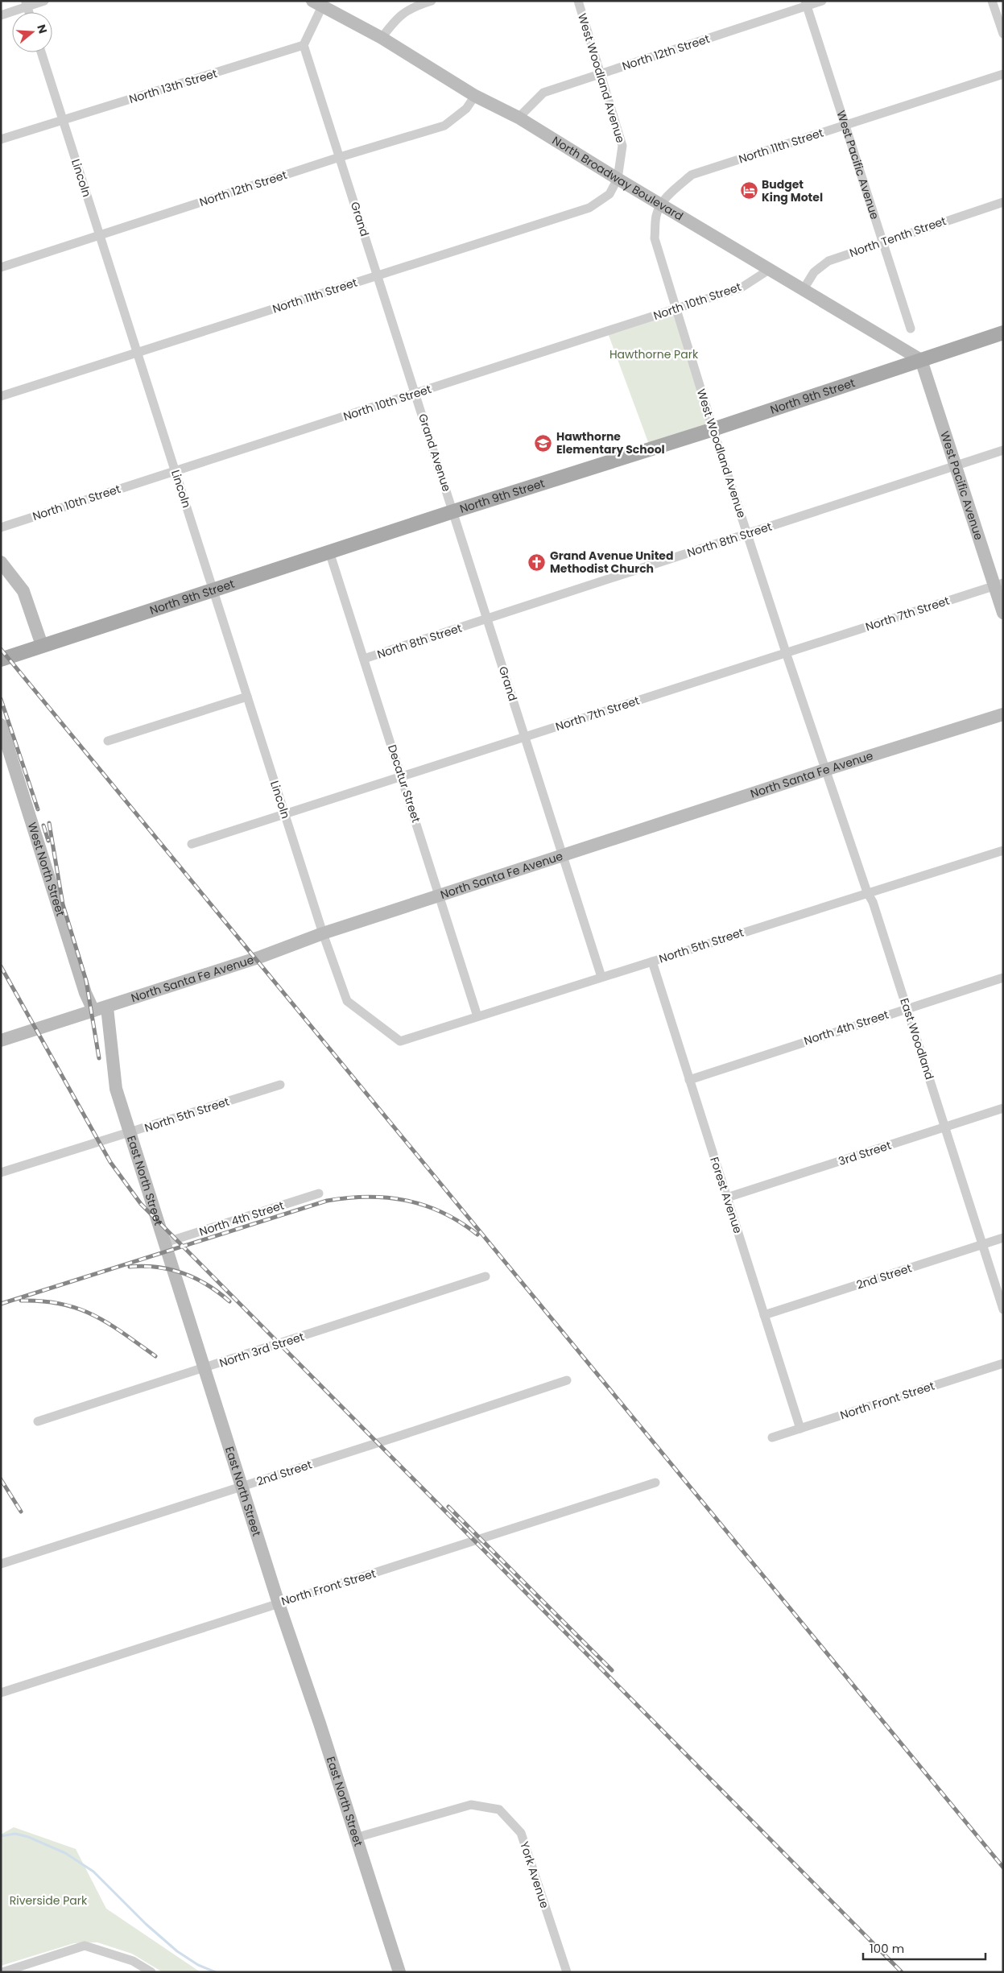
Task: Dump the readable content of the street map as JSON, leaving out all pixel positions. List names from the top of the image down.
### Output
{
  "streets": {
    "main road": [
      "West Pacific Avenue",
      "North Broadway Boulevard",
      "North 9th Street",
      "North Santa Fe Avenue",
      "West North Street",
      "East North Street"
    ],
    "street": [
      "North 12th Street",
      "West Woodland Avenue",
      "North 13th Street",
      "North 11th Street",
      "Lincoln",
      "Grand",
      "North Tenth Street",
      "North 10th Street",
      "Grand Avenue",
      "North 8th Street",
      "North 7th Street",
      "Decatur Street",
      "North 5th Street",
      "North 4th Street",
      "East Woodland",
      "3rd Street",
      "Forest Avenue",
      "2nd Street",
      "North 3rd Street",
      "North Front Street",
      "York Avenue"
    ]
  },
  "crossings": [
    ["North 12th Street", "West Woodland Avenue"],
    ["North 12th Street", "West Pacific Avenue"],
    ["North 12th Street", "Lincoln"],
    ["North 12th Street", "North Broadway Boulevard"],
    ["North 12th Street", "Grand"],
    ["West Woodland Avenue", "North 11th Street"],
    ["West Woodland Avenue", "North Broadway Boulevard"],
    ["West Woodland Avenue", "North 10th Street"],
    ["West Woodland Avenue", "North 9th Street"],
    ["West Woodland Avenue", "North 8th Street"],
    ["West Woodland Avenue", "North 7th Street"],
    ["West Woodland Avenue", "North Santa Fe Avenue"],
    ["West Woodland Avenue", "East Woodland"],
    ["North 13th Street", "Lincoln"],
    ["North 13th Street", "Grand"],
    ["North 11th Street", "West Pacific Avenue"],
    ["North 11th Street", "Lincoln"],
    ["North 11th Street", "North Broadway Boulevard"],
    ["North 11th Street", "Grand"],
    ["West Pacific Avenue", "North Broadway Boulevard"],
    ["West Pacific Avenue", "North Tenth Street"],
    ["West Pacific Avenue", "North 9th Street"],
    ["West Pacific Avenue", "North 8th Street"],
    ["West Pacific Avenue", "North 7th Street"],
    ["Lincoln", "North 10th Street"],
    ["Lincoln", "North 9th Street"],
    ["Lincoln", "North 7th Street"],
    ["Lincoln", "North Santa Fe Avenue"],
    ["Lincoln", "North 5th Street"],
    ["North Broadway Boulevard", "North Tenth Street"],
    ["North Broadway Boulevard", "North 10th Street"],
    ["North Broadway Boulevard", "North 9th Street"],
    ["Grand", "North 10th Street"],
    ["Grand", "North 9th Street"],
    ["Grand", "Grand Avenue"],
    ["Grand", "North 8th Street"],
    ["Grand", "North 7th Street"],
    ["Grand", "North Santa Fe Avenue"],
    ["Grand", "North 5th Street"],
    ["North 10th Street", "Grand Avenue"],
    ["North 9th Street", "Grand Avenue"],
    ["North 9th Street", "Decatur Street"],
    ["North 8th Street", "Decatur Street"],
    ["North 7th Street", "Decatur Street"],
    ["North Santa Fe Avenue", "Decatur Street"],
    ["North Santa Fe Avenue", "West North Street"],
    ["North Santa Fe Avenue", "East Woodland"],
    ["North Santa Fe Avenue", "East North Street"],
    ["Decatur Street", "North 5th Street"],
    ["North 5th Street", "East Woodland"],
    ["North 5th Street", "East North Street"],
    ["North 5th Street", "Forest Avenue"],
    ["North 4th Street", "East Woodland"],
    ["North 4th Street", "East North Street"],
    ["North 4th Street", "Forest Avenue"],
    ["East Woodland", "3rd Street"],
    ["East Woodland", "2nd Street"],
    ["3rd Street", "Forest Avenue"],
    ["East North Street", "2nd Street"],
    ["East North Street", "North 3rd Street"],
    ["East North Street", "North Front Street"],
    ["East North Street", "York Avenue"],
    ["Forest Avenue", "2nd Street"],
    ["Forest Avenue", "North Front Street"]
  ],
  "parks": ["Hawthorne Park", "Riverside Park"],
  "places": {
    "hotel": ["Budget King Motel"],
    "school or university": ["Hawthorne Elementary School"],
    "church": ["Grand Avenue United Methodist Church"]
  },
  "scale_bar": "100 m",
  "north": "right"
}
